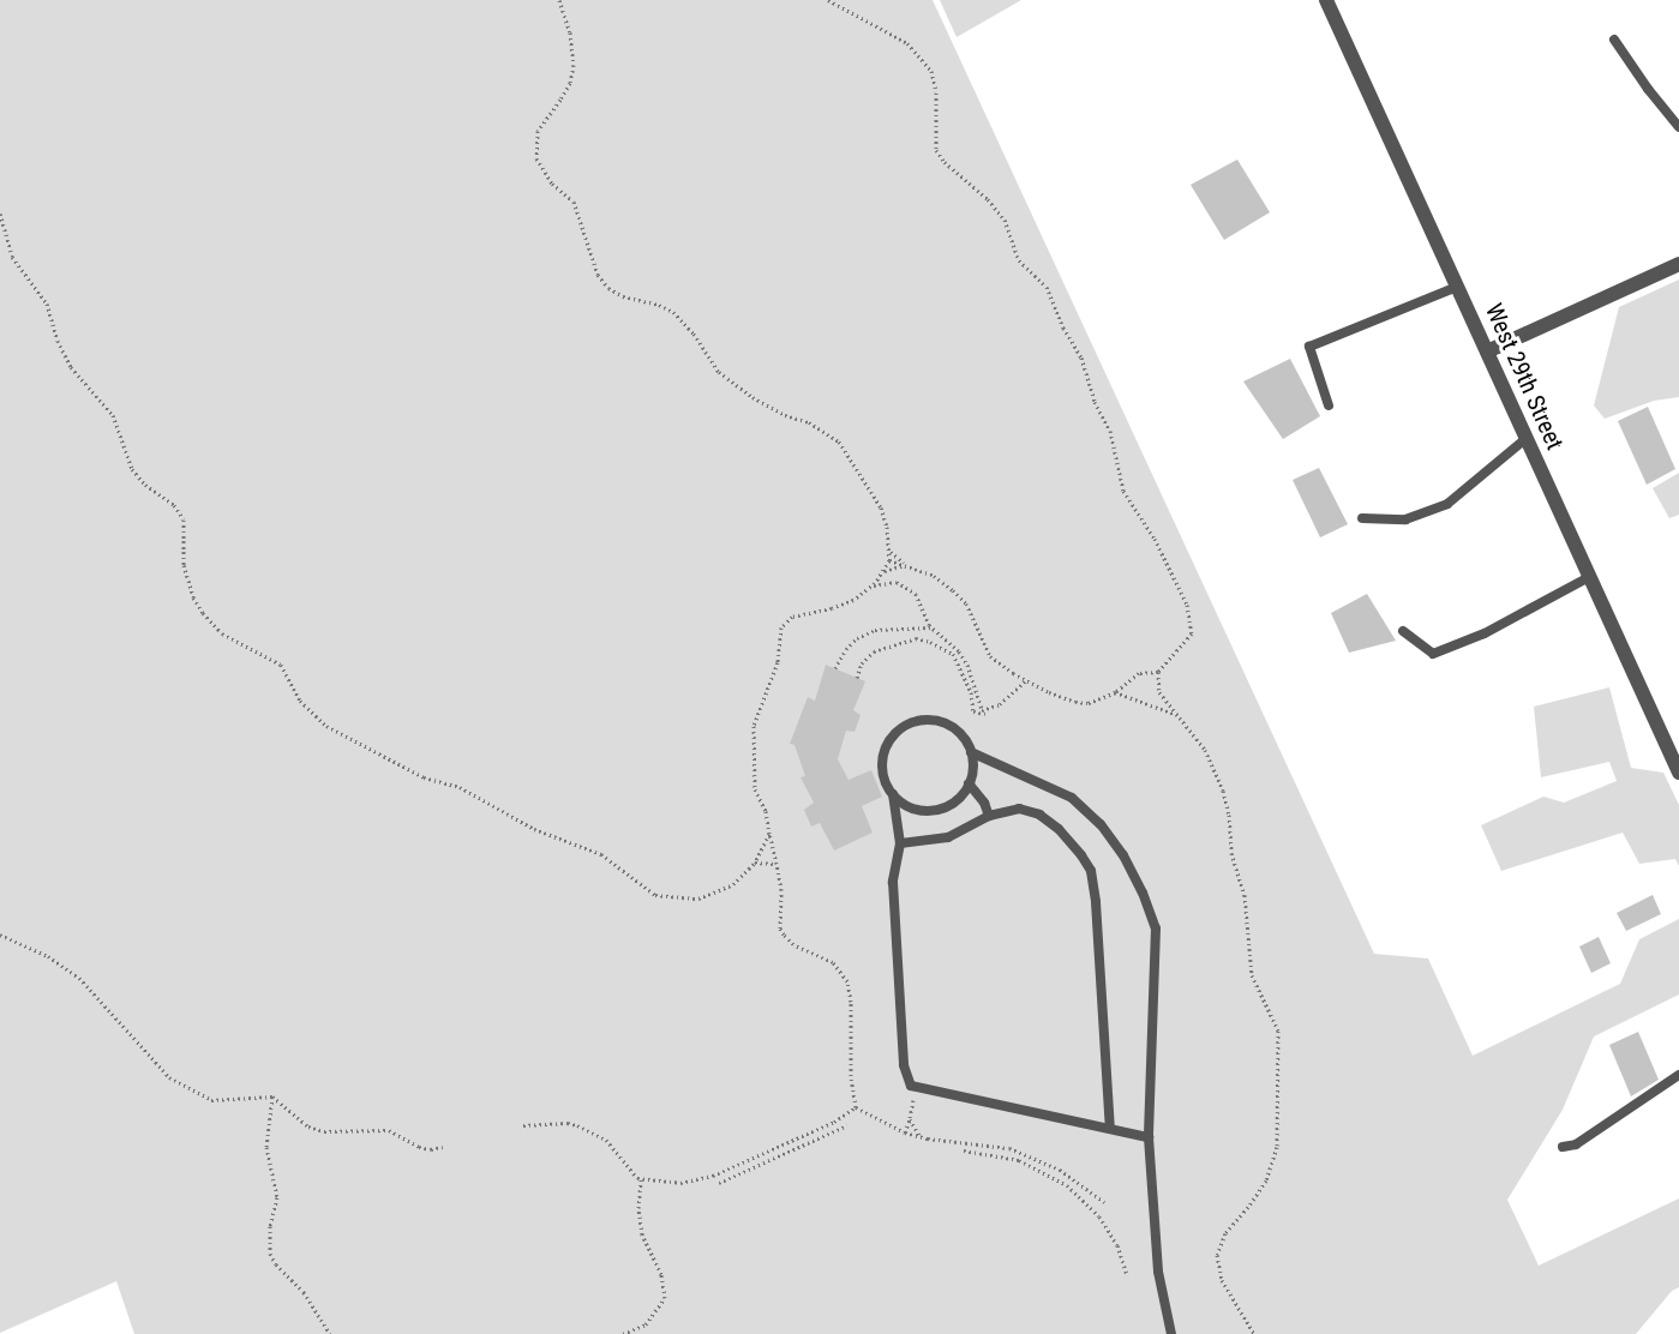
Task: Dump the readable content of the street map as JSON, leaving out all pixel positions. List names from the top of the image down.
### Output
{
  "streets": {
    "street": ["West 29th Street"]
  }
}
